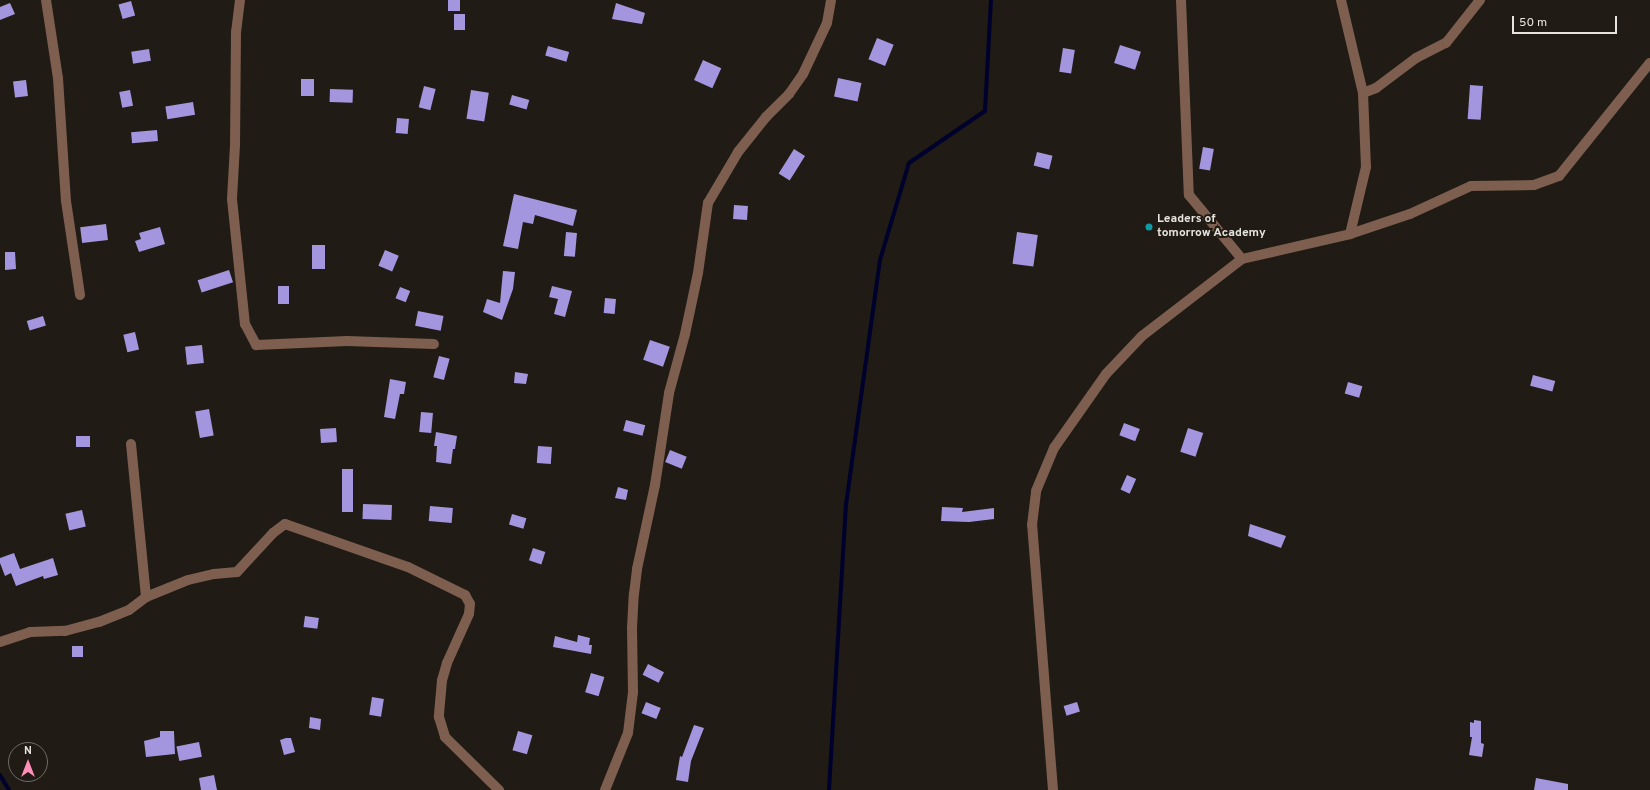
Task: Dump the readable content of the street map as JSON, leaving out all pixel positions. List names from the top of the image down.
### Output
{
  "places": ["Leaders of tomorrow Academy"],
  "scale_bar": "50 m",
  "north": "top"
}
